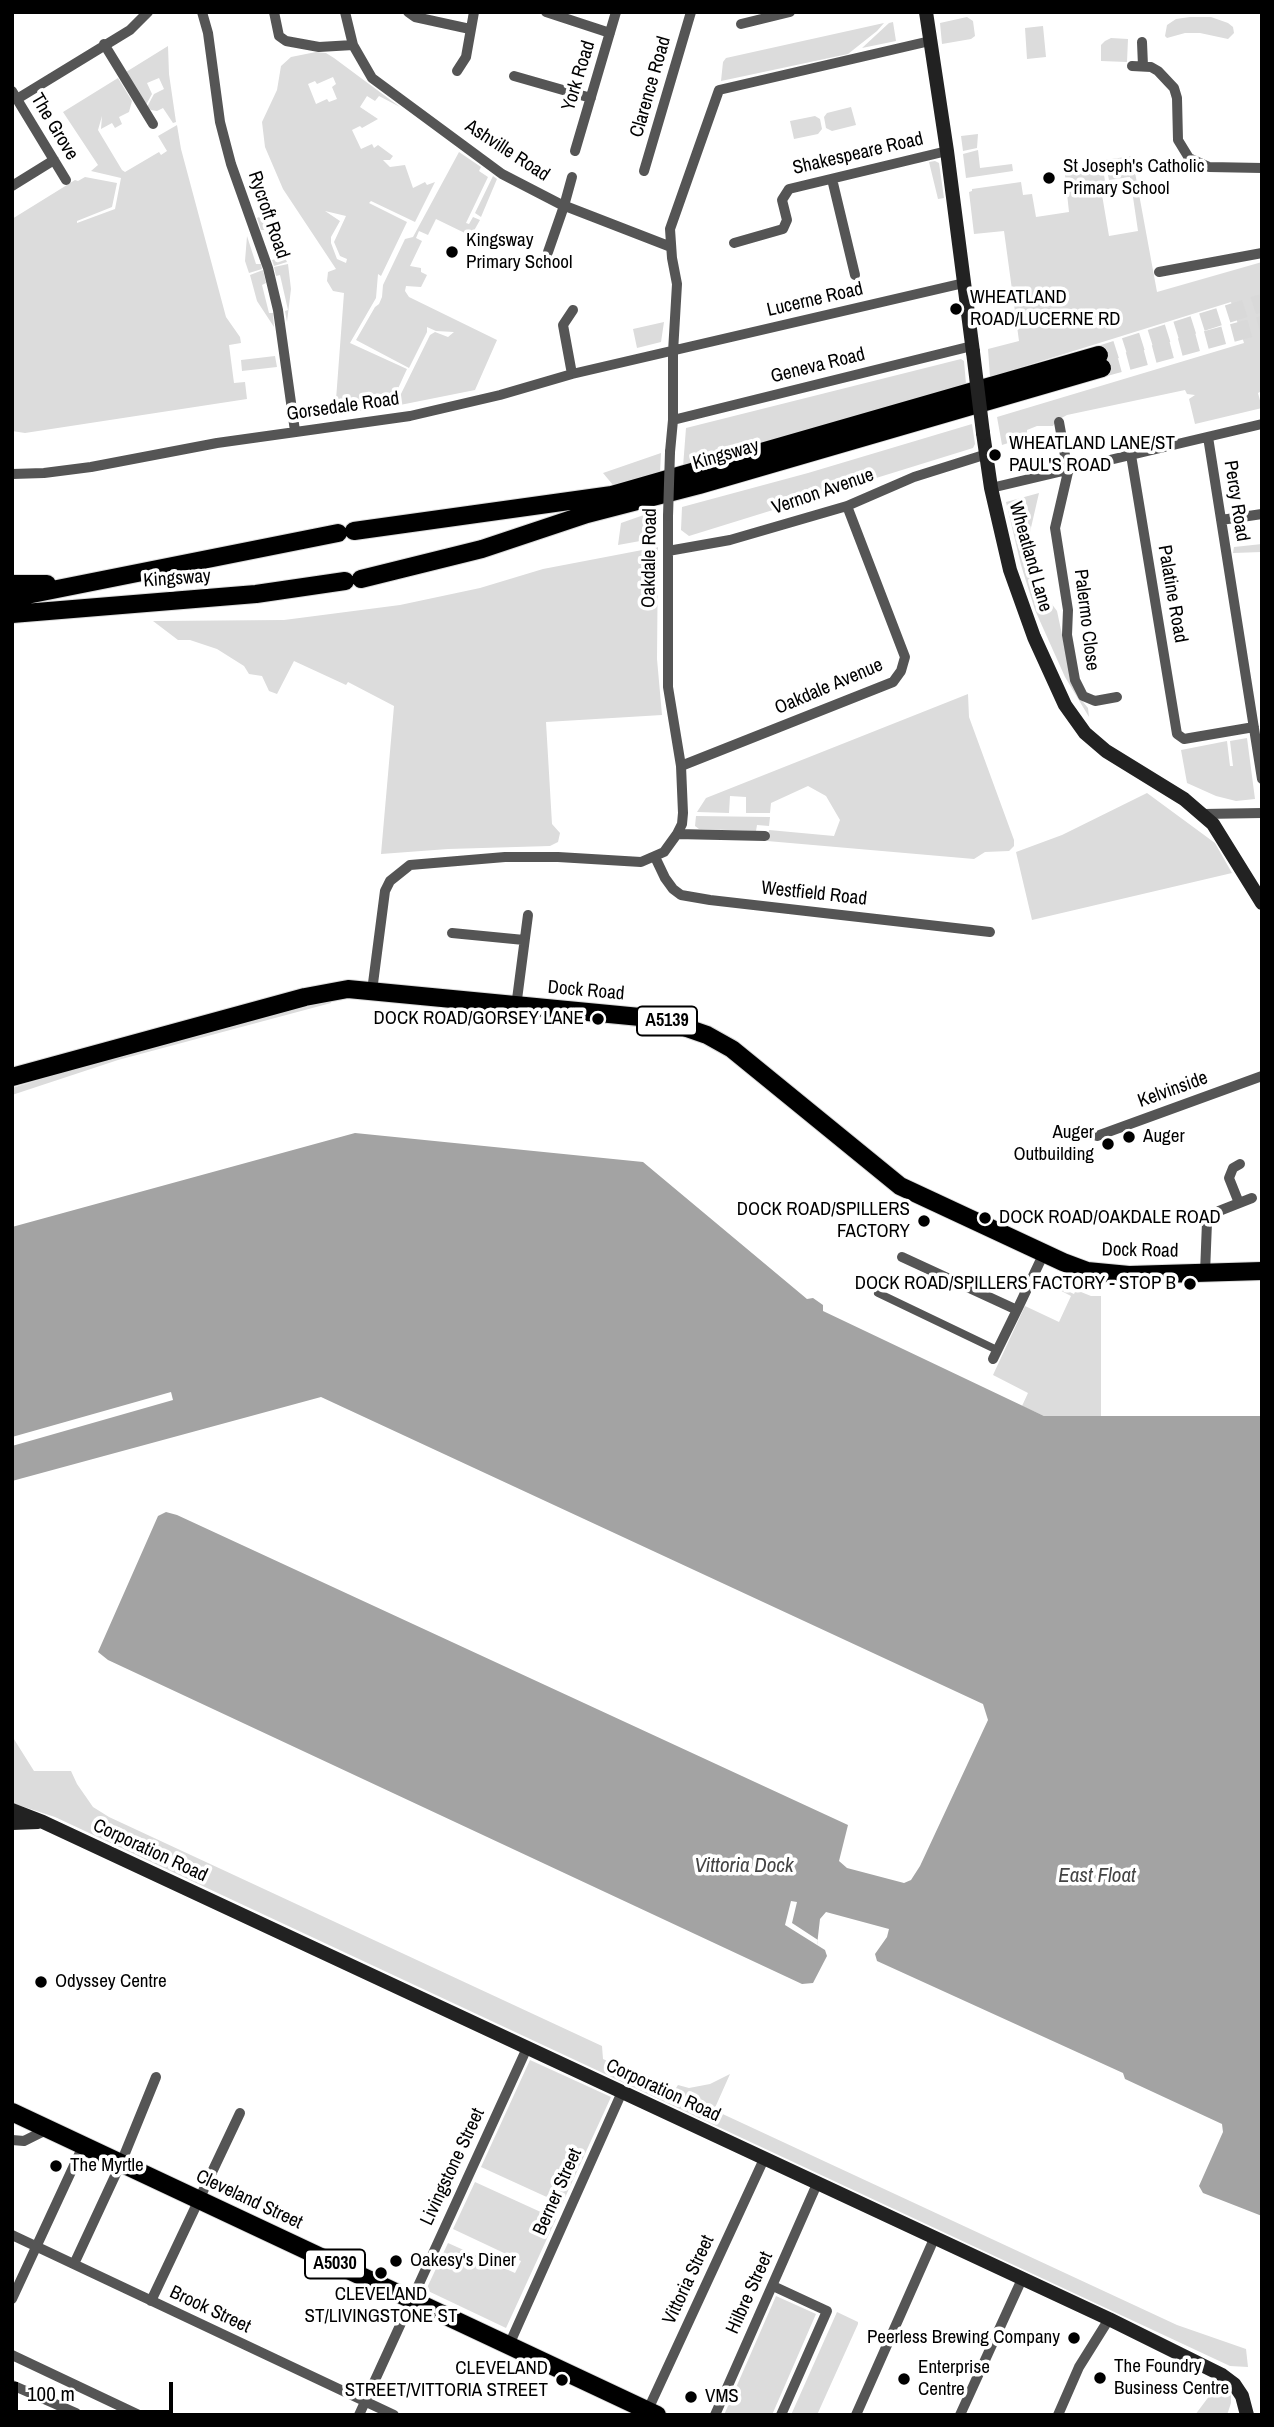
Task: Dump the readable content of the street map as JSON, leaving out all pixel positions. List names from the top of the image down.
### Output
{
  "streets": {
    "main road": [
      "Kingsway",
      "Wheatland Lane",
      "Dock Road",
      "A5139",
      "Corporation Road",
      "Cleveland Street",
      "A5030"
    ],
    "street": [
      "York Road",
      "Clarence Road",
      "The Grove",
      "Ashville Road",
      "Shakespeare Road",
      "Rycroft Road",
      "Lucerne Road",
      "Geneva Road",
      "Gorsedale Road",
      "Vernon Avenue",
      "Percy Road",
      "Oakdale Road",
      "Palatine Road",
      "Palermo Close",
      "Oakdale Avenue",
      "Westfield Road",
      "Kelvinside",
      "Livingstone Street",
      "Berner Street",
      "Vittoria Street",
      "Hilbre Street",
      "Brook Street"
    ]
  },
  "crossings": [
    ["Ashville Road", "Oakdale Road"],
    ["Shakespeare Road", "Wheatland Lane"],
    ["Rycroft Road", "Gorsedale Road"],
    ["Lucerne Road", "Gorsedale Road"],
    ["Lucerne Road", "Wheatland Lane"],
    ["Lucerne Road", "Oakdale Road"],
    ["Geneva Road", "Wheatland Lane"],
    ["Geneva Road", "Oakdale Road"],
    ["Gorsedale Road", "Oakdale Road"],
    ["Vernon Avenue", "Wheatland Lane"],
    ["Vernon Avenue", "Oakdale Road"],
    ["Vernon Avenue", "Oakdale Avenue"],
    ["Percy Road", "Palatine Road"],
    ["Wheatland Lane", "Oakdale Road"],
    ["Oakdale Road", "Oakdale Avenue"],
    ["Corporation Road", "Livingstone Street"],
    ["Corporation Road", "Berner Street"],
    ["Corporation Road", "Vittoria Street"],
    ["Corporation Road", "Hilbre Street"],
    ["Livingstone Street", "Cleveland Street"],
    ["Livingstone Street", "Brook Street"],
    ["Berner Street", "Cleveland Street"],
    ["Cleveland Street", "Vittoria Street"]
  ],
  "water": ["Vittoria Dock", "East Float"],
  "places": [
    "St Joseph's Catholic Primary School",
    "Kingsway Primary School",
    "WHEATLAND ROAD/LUCERNE RD",
    "WHEATLAND LANE/ST PAUL'S ROAD",
    "DOCK ROAD/GORSEY LANE",
    "Auger",
    "Auger Outbuilding",
    "DOCK ROAD/OAKDALE ROAD",
    "DOCK ROAD/SPILLERS FACTORY",
    "DOCK ROAD/SPILLERS FACTORY - STOP B",
    "Odyssey Centre",
    "The Myrtle",
    "Oakesy's Diner",
    "CLEVELAND ST/LIVINGSTONE ST",
    "Peerless Brewing Company",
    "The Foundry Business Centre",
    "Enterprise Centre",
    "CLEVELAND STREET/VITTORIA STREET",
    "VMS"
  ],
  "scale_bar": "100 m"
}
